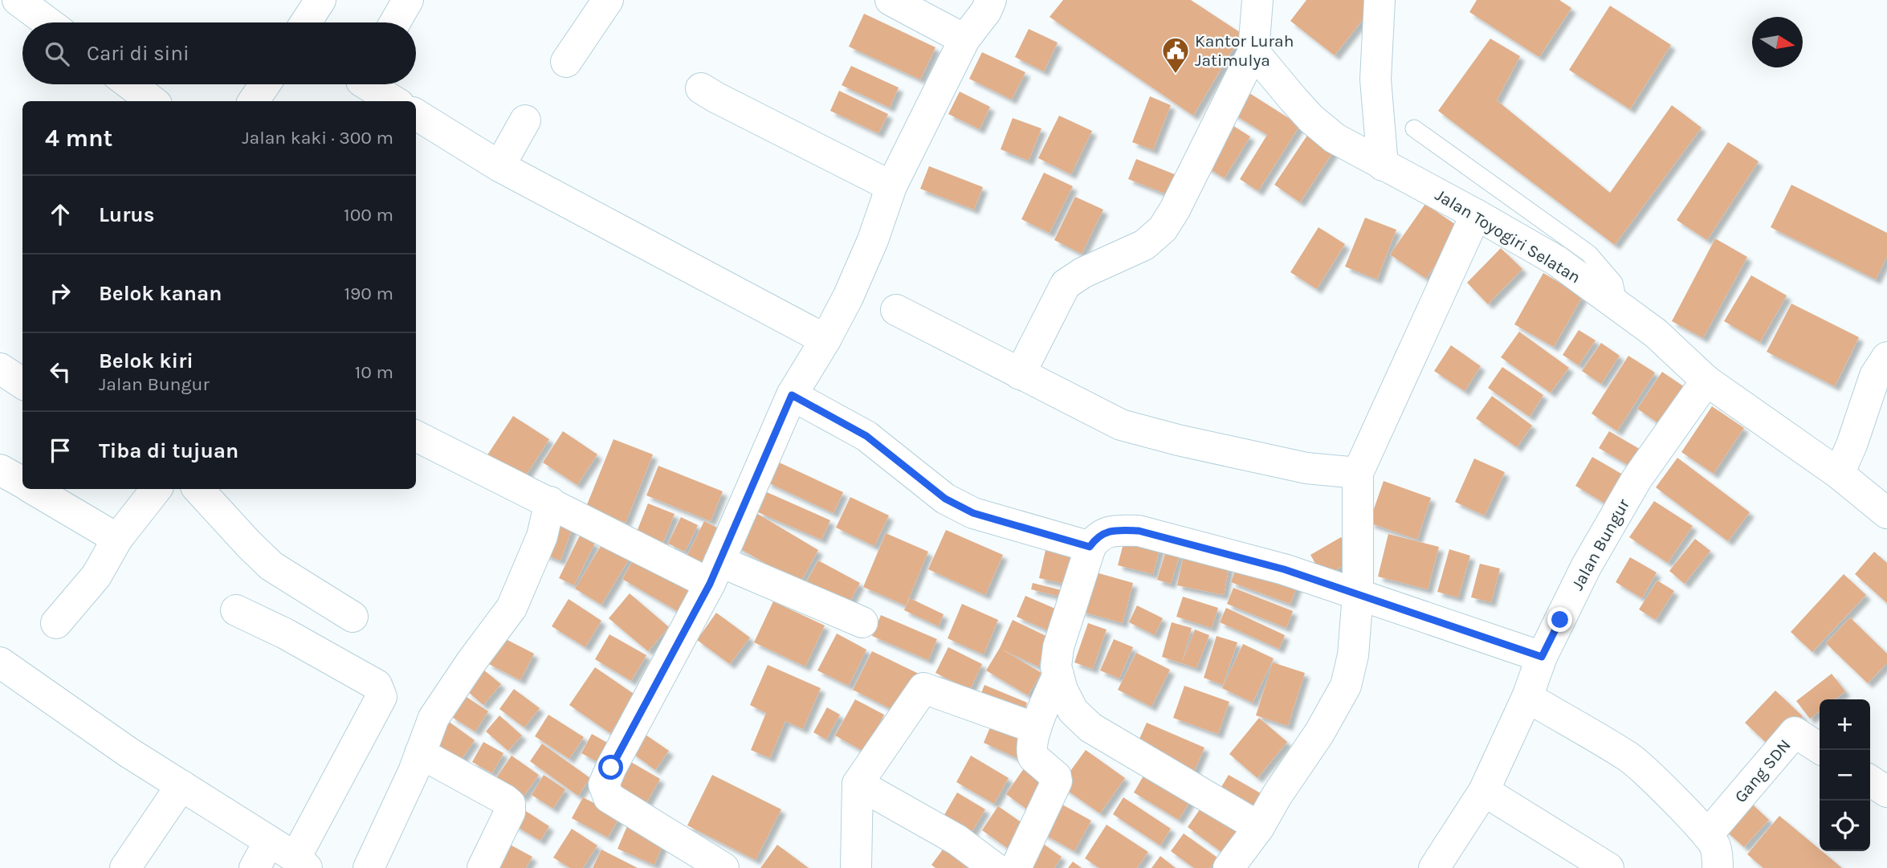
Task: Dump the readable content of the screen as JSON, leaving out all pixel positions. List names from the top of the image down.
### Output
{
  "streets": {
    "street": ["Jalan Toyogiri Selatan", "Jalan Bungur", "Gang SDN"]
  },
  "crossings": [
    ["Jalan Toyogiri Selatan", "Jalan Bungur"]
  ],
  "places": {
    "public building": ["Kantor Lurah Jatimulya"]
  },
  "north": "right",
  "page": {
    "search": "Cari di sini",
    "heading": ["4 mnt", "Jalan kaki · 300 m"],
    "list": [
      ["Lurus", "100 m"],
      ["Belok kanan", "190 m"],
      ["Belok kiri", "Jalan Bungur", "10 m"],
      "Tiba di tujuan"
    ],
    "map_buttons": ["+", "−"]
  }
}
